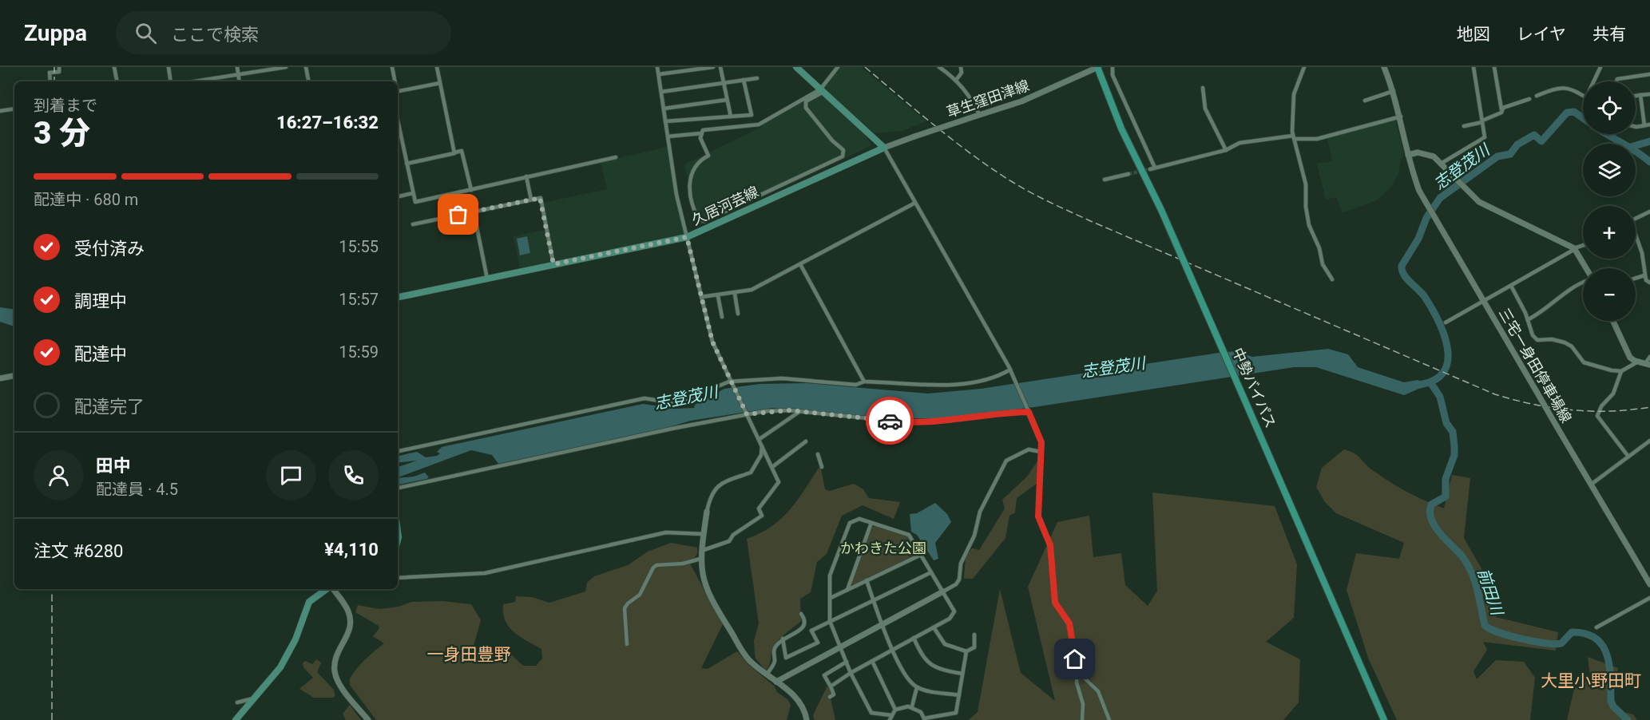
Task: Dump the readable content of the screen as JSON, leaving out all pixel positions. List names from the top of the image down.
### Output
{
  "streets": {
    "highway": ["中勢バイパス"],
    "main road": ["草生窪田津線", "久居河芸線", "三宅一身田停車場線"]
  },
  "crossings": [
    ["草生窪田津線", "久居河芸線"],
    ["草生窪田津線", "中勢バイパス"]
  ],
  "districts": ["一身田豊野", "大里小野田町"],
  "water": ["志登茂川", "前田川"],
  "parks": ["かわきた公園"],
  "page": {
    "header": "Zuppa",
    "search": "ここで検索",
    "nav": ["地図", "レイヤ", "共有"],
    "map_buttons": ["+", "−"],
    "heading": ["3 分", "到着まで", "16:27–16:32"],
    "panel": [
      "田中",
      "配達員 · 4.5",
      "注文 #6280",
      "¥4,110"
    ],
    "bar": "配達中 · 680 m",
    "list": [
      ["受付済み", "15:55"],
      ["調理中", "15:57"],
      ["配達中", "15:59"],
      "配達完了"
    ]
  }
}
